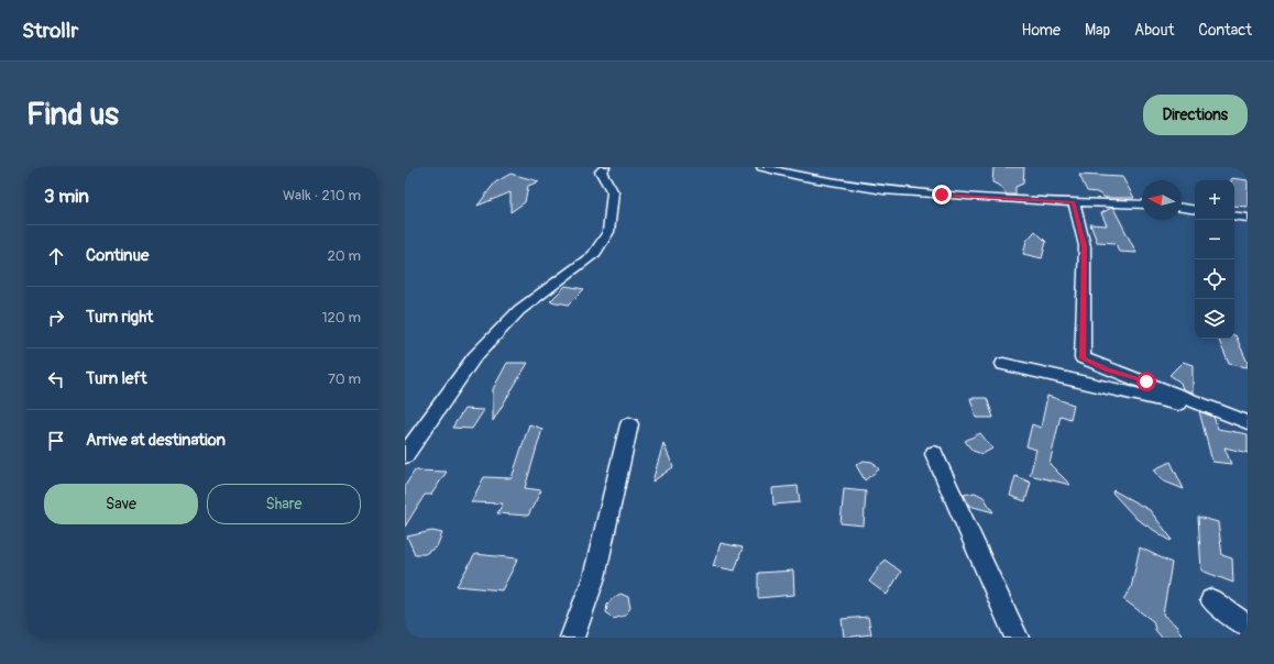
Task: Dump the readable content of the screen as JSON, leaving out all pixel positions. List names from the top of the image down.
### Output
{
  "north": "left",
  "page": {
    "header": "Strollr",
    "nav": [
      "Home",
      "Map",
      "About",
      "Contact"
    ],
    "buttons": [
      "Directions",
      ["Save", "Share"]
    ],
    "title": "Find us",
    "heading": ["3 min", "Walk · 210 m"],
    "map_buttons": ["+", "−"],
    "list": [
      ["Continue", "20 m"],
      ["Turn right", "120 m"],
      ["Turn left", "70 m"],
      "Arrive at destination"
    ]
  }
}
